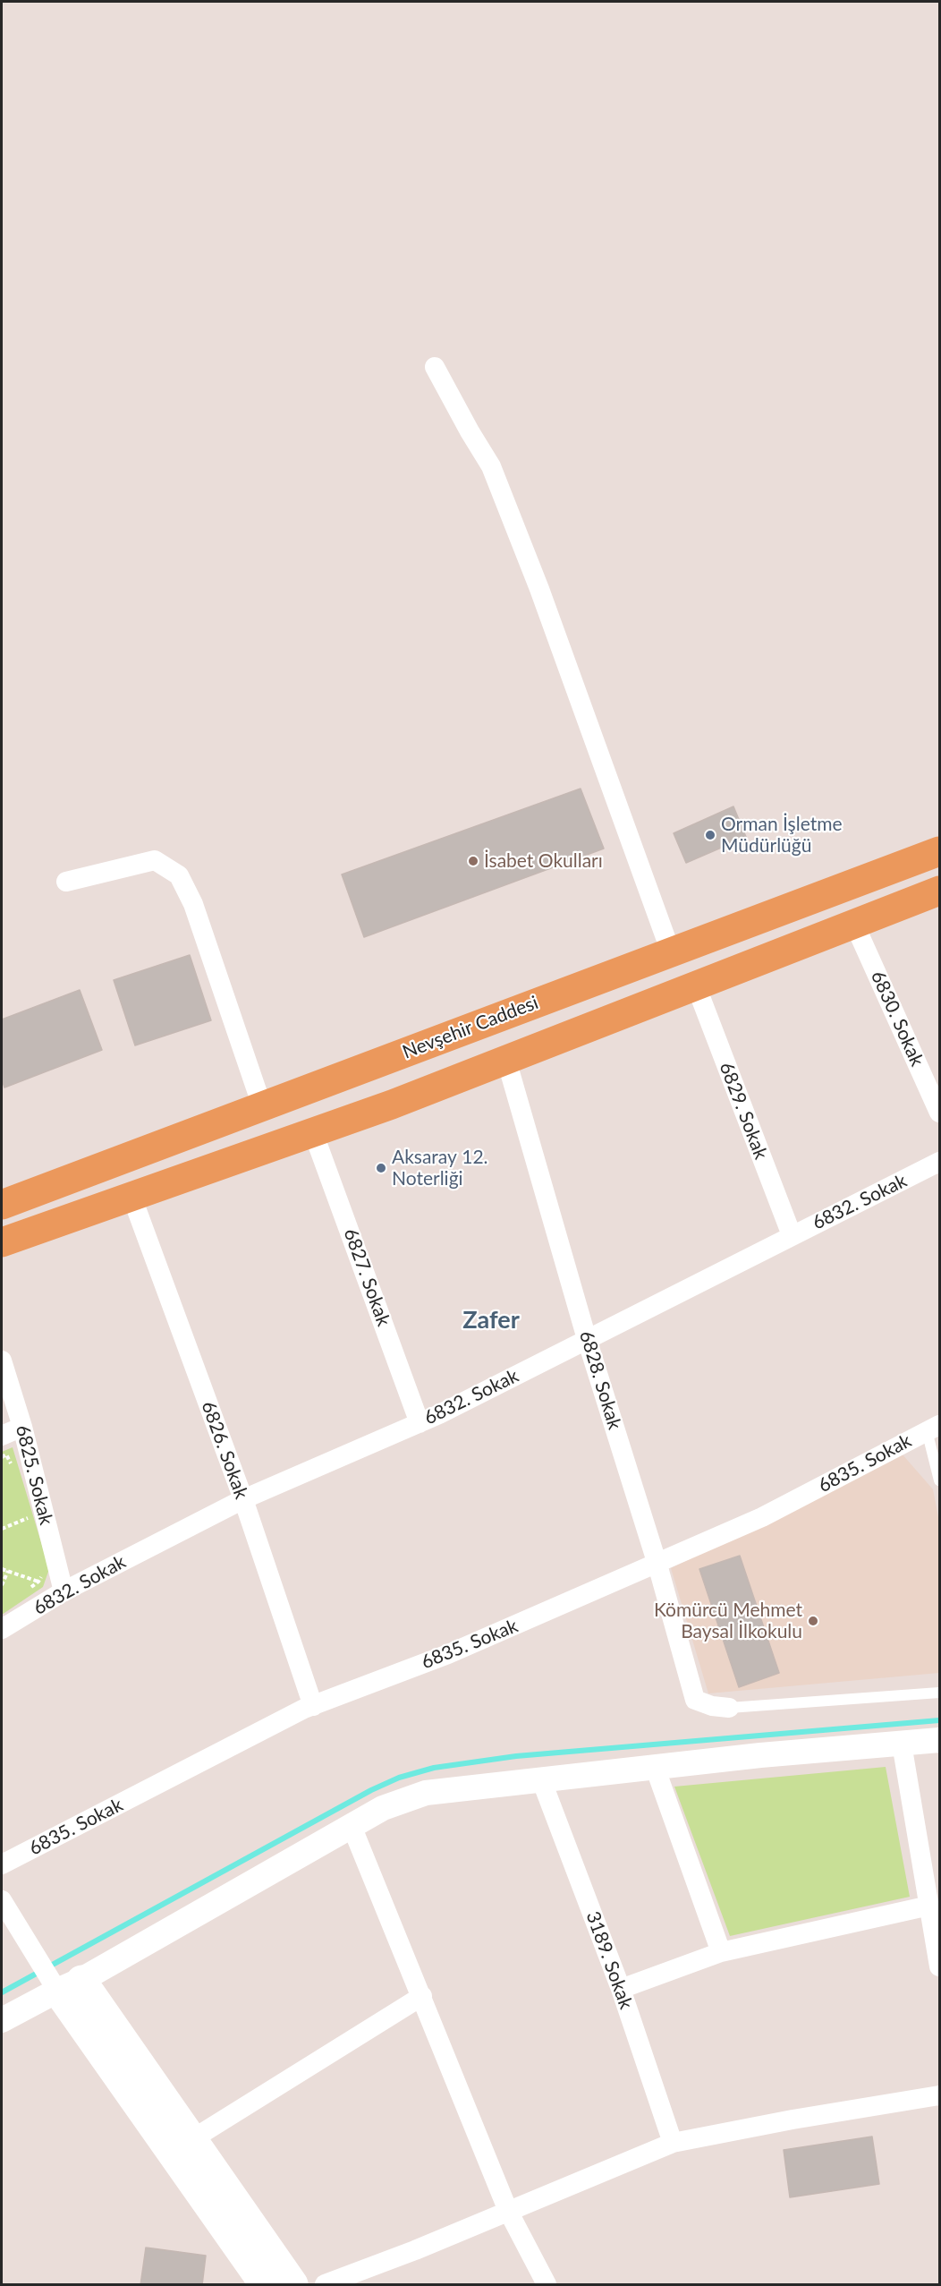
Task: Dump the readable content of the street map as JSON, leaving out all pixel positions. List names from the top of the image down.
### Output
{
  "streets": {
    "main road": ["Nevşehir Caddesi"],
    "street": [
      "6830. Sokak",
      "6829. Sokak",
      "6832. Sokak",
      "6827. Sokak",
      "6828. Sokak",
      "6826. Sokak",
      "6835. Sokak",
      "6825. Sokak",
      "3189. Sokak"
    ]
  },
  "crossings": [
    ["6829. Sokak", "6832. Sokak"],
    ["6832. Sokak", "6827. Sokak"],
    ["6832. Sokak", "6828. Sokak"],
    ["6832. Sokak", "6826. Sokak"],
    ["6832. Sokak", "6825. Sokak"],
    ["6828. Sokak", "6835. Sokak"],
    ["6826. Sokak", "6835. Sokak"]
  ],
  "districts": ["Zafer"],
  "places": [
    "Orman İşletme Müdürlüğü",
    "İsabet Okulları",
    "Aksaray 12. Noterliği",
    "Kömürcü Mehmet Baysal İlkokulu"
  ]
}
